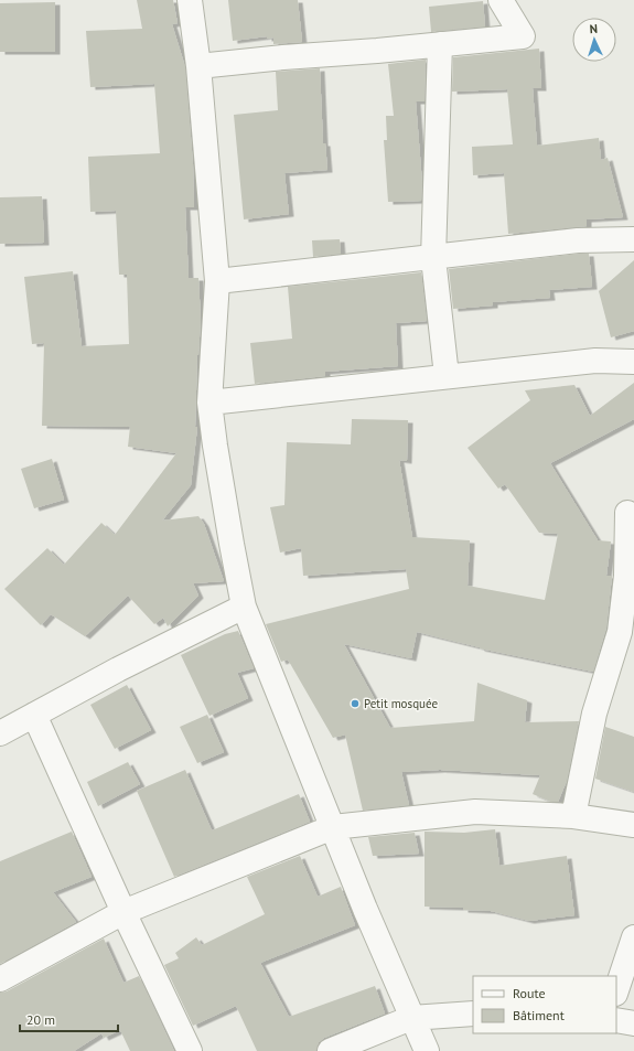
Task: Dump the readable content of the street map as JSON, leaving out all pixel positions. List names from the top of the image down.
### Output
{
  "places": ["Petit mosquée"],
  "legend": ["Route", "Bâtiment"],
  "scale_bar": "20 m",
  "north": "top"
}
